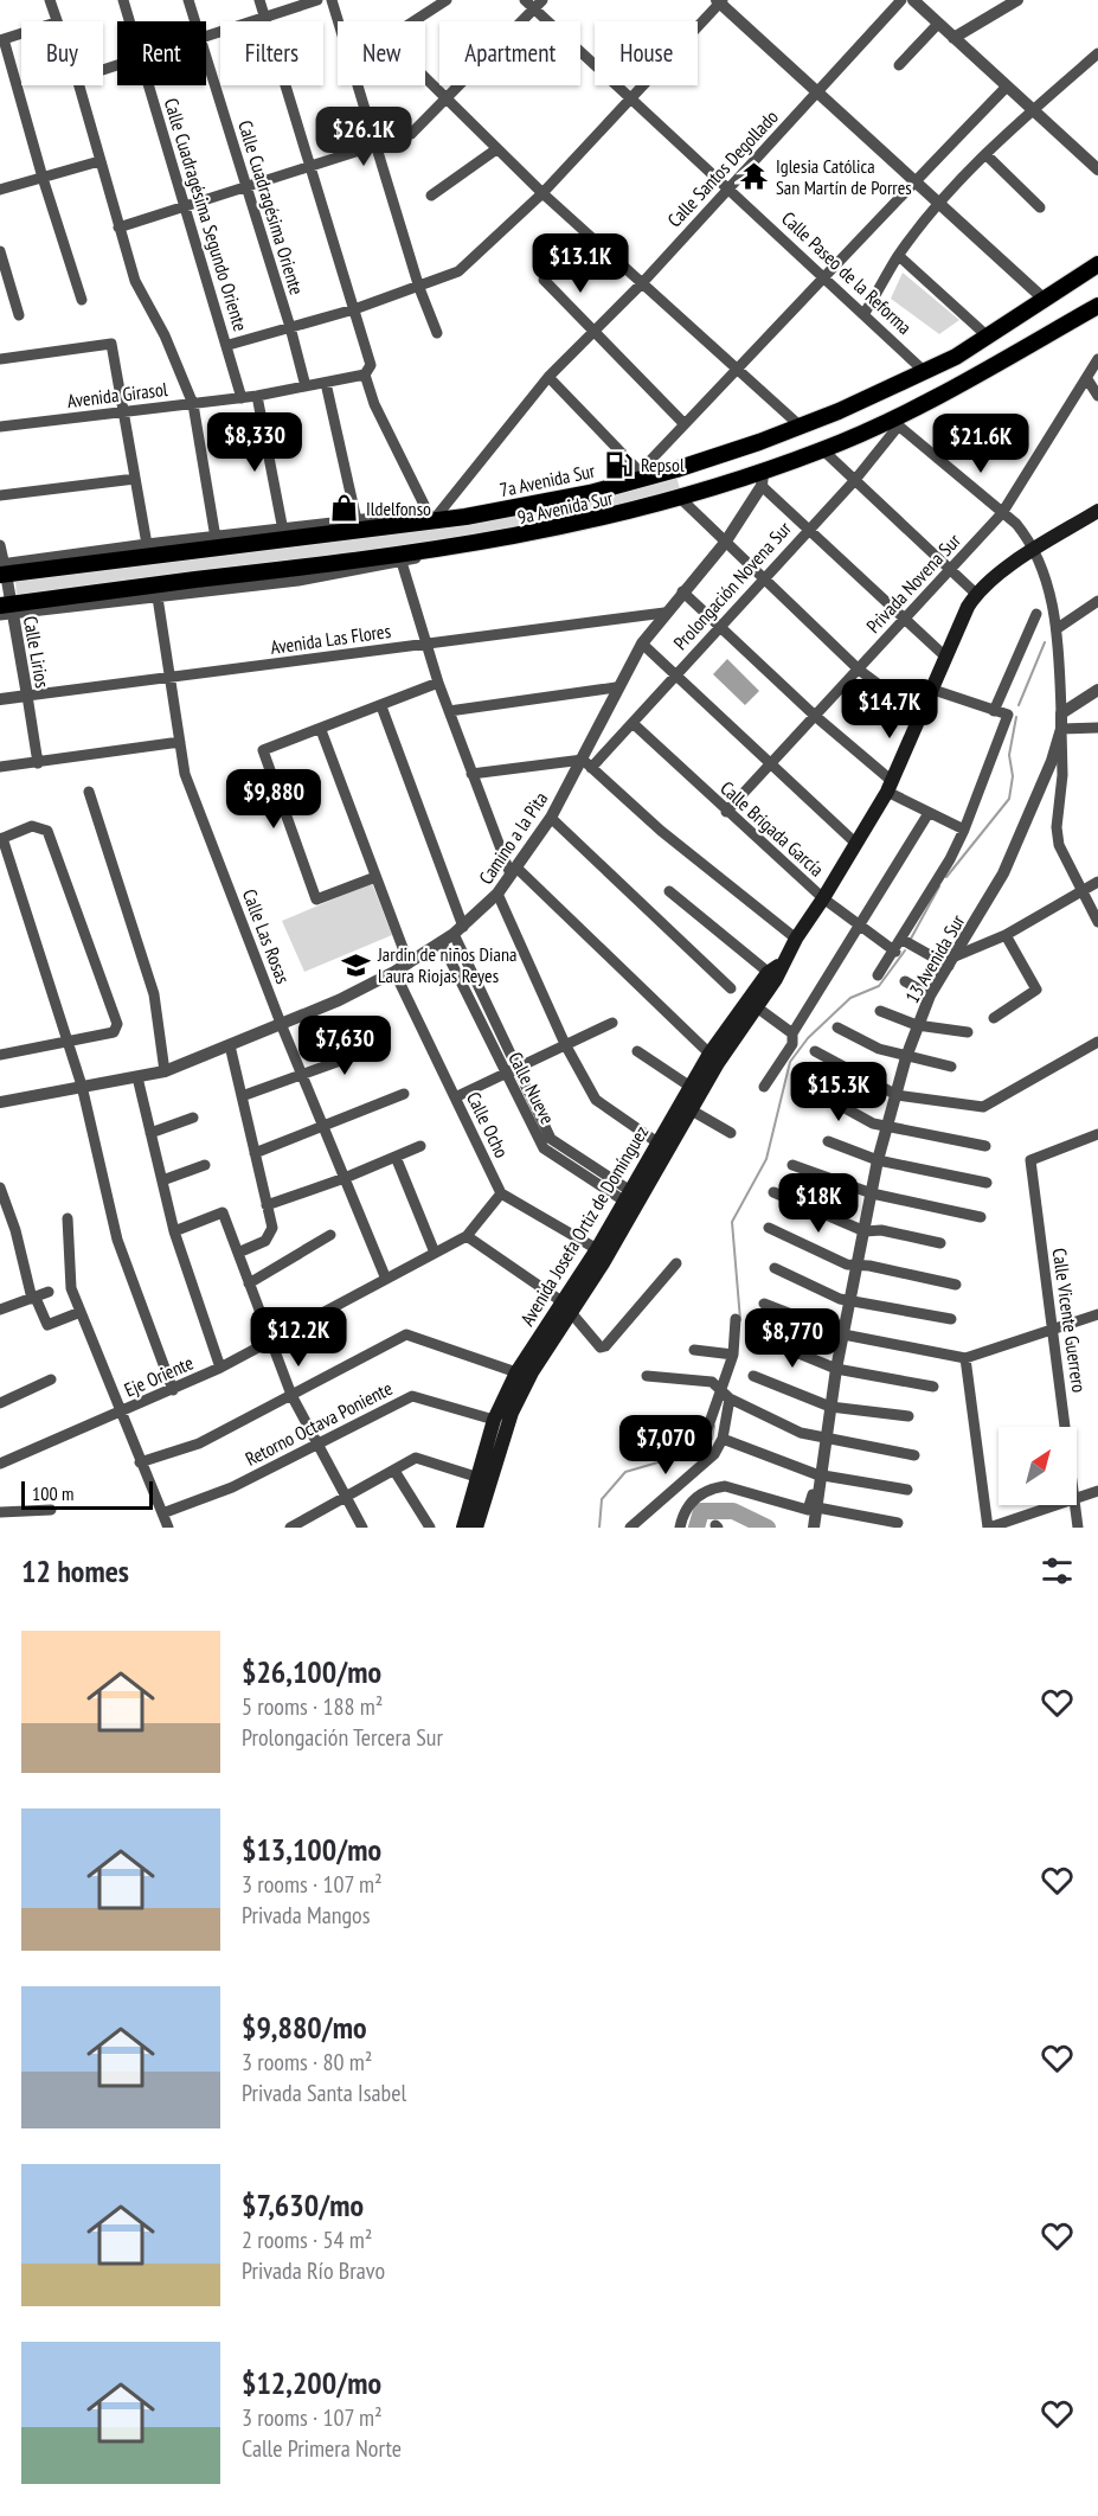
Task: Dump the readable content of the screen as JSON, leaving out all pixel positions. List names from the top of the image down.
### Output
{
  "streets": {
    "main road": ["7a Avenida Sur", "9a Avenida Sur", "Avenida Josefa Ortiz de Domínguez"],
    "street": [
      "Calle Santos Degollado",
      "Calle Cuadragésima Oriente",
      "Calle Cuadragésima Segundo Oriente",
      "Calle Paseo de la Reforma",
      "Avenida Girasol",
      "Privada Novena Sur",
      "Prolongación Novena Sur",
      "Avenida Las Flores",
      "Calle Lirios",
      "Calle Brigada García",
      "Camino a la Pita",
      "Calle Las Rosas",
      "13 Avenida Sur",
      "Calle Nueve",
      "Calle Ocho",
      "Calle Vicente Guerrero",
      "Eje Oriente",
      "Retorno Octava Poniente"
    ]
  },
  "crossings": [
    ["Calle Santos Degollado", "Calle Paseo de la Reforma"],
    ["Calle Santos Degollado", "7a Avenida Sur"],
    ["Calle Cuadragésima Oriente", "Avenida Girasol"],
    ["Calle Cuadragésima Segundo Oriente", "Avenida Girasol"],
    ["Calle Paseo de la Reforma", "7a Avenida Sur"],
    ["7a Avenida Sur", "Calle Lirios"],
    ["9a Avenida Sur", "Prolongación Novena Sur"],
    ["9a Avenida Sur", "Calle Lirios"],
    ["9a Avenida Sur", "Camino a la Pita"],
    ["Privada Novena Sur", "Calle Brigada García"],
    ["Prolongación Novena Sur", "Calle Brigada García"],
    ["Prolongación Novena Sur", "Camino a la Pita"],
    ["Avenida Las Flores", "Calle Lirios"],
    ["Avenida Las Flores", "Camino a la Pita"],
    ["Avenida Las Flores", "Calle Las Rosas"],
    ["Calle Brigada García", "Avenida Josefa Ortiz de Domínguez"],
    ["Camino a la Pita", "Calle Las Rosas"],
    ["Camino a la Pita", "Calle Nueve"],
    ["Camino a la Pita", "Calle Ocho"],
    ["Calle Las Rosas", "Eje Oriente"],
    ["Calle Nueve", "Avenida Josefa Ortiz de Domínguez"],
    ["Calle Ocho", "Eje Oriente"],
    ["Avenida Josefa Ortiz de Domínguez", "Retorno Octava Poniente"]
  ],
  "places": {
    "temple": ["Iglesia Católica San Martín de Porres"],
    "fuel station": ["Repsol"],
    "shop": ["Ildelfonso"],
    "school or university": ["Jardin de niños Diana Laura Riojas Reyes"]
  },
  "scale_bar": "100 m",
  "north": "top right",
  "page": {
    "chip": [
      "Buy",
      "Rent",
      "Filters",
      "New",
      "Apartment",
      "House"
    ],
    "price": [
      "$26.1K",
      "$13.1K",
      "$8,330",
      "$21.6K",
      "$14.7K",
      "$9,880",
      "$7,630",
      "$15.3K",
      "$18K",
      "$12.2K",
      "$8,770",
      "$7,070"
    ],
    "scale": "100 m",
    "heading": "12 homes",
    "list": [
      {
        "name": "$26,100/mo",
        "note": "5 rooms · 188 m² · Prolongación Tercera Sur"
      },
      {
        "name": "$13,100/mo",
        "note": "3 rooms · 107 m² · Privada Mangos"
      },
      {
        "name": "$9,880/mo",
        "note": "3 rooms · 80 m² · Privada Santa Isabel"
      },
      {
        "name": "$7,630/mo",
        "note": "2 rooms · 54 m² · Privada Río Bravo"
      },
      {
        "name": "$12,200/mo",
        "note": "3 rooms · 107 m² · Calle Primera Norte"
      }
    ]
  }
}
